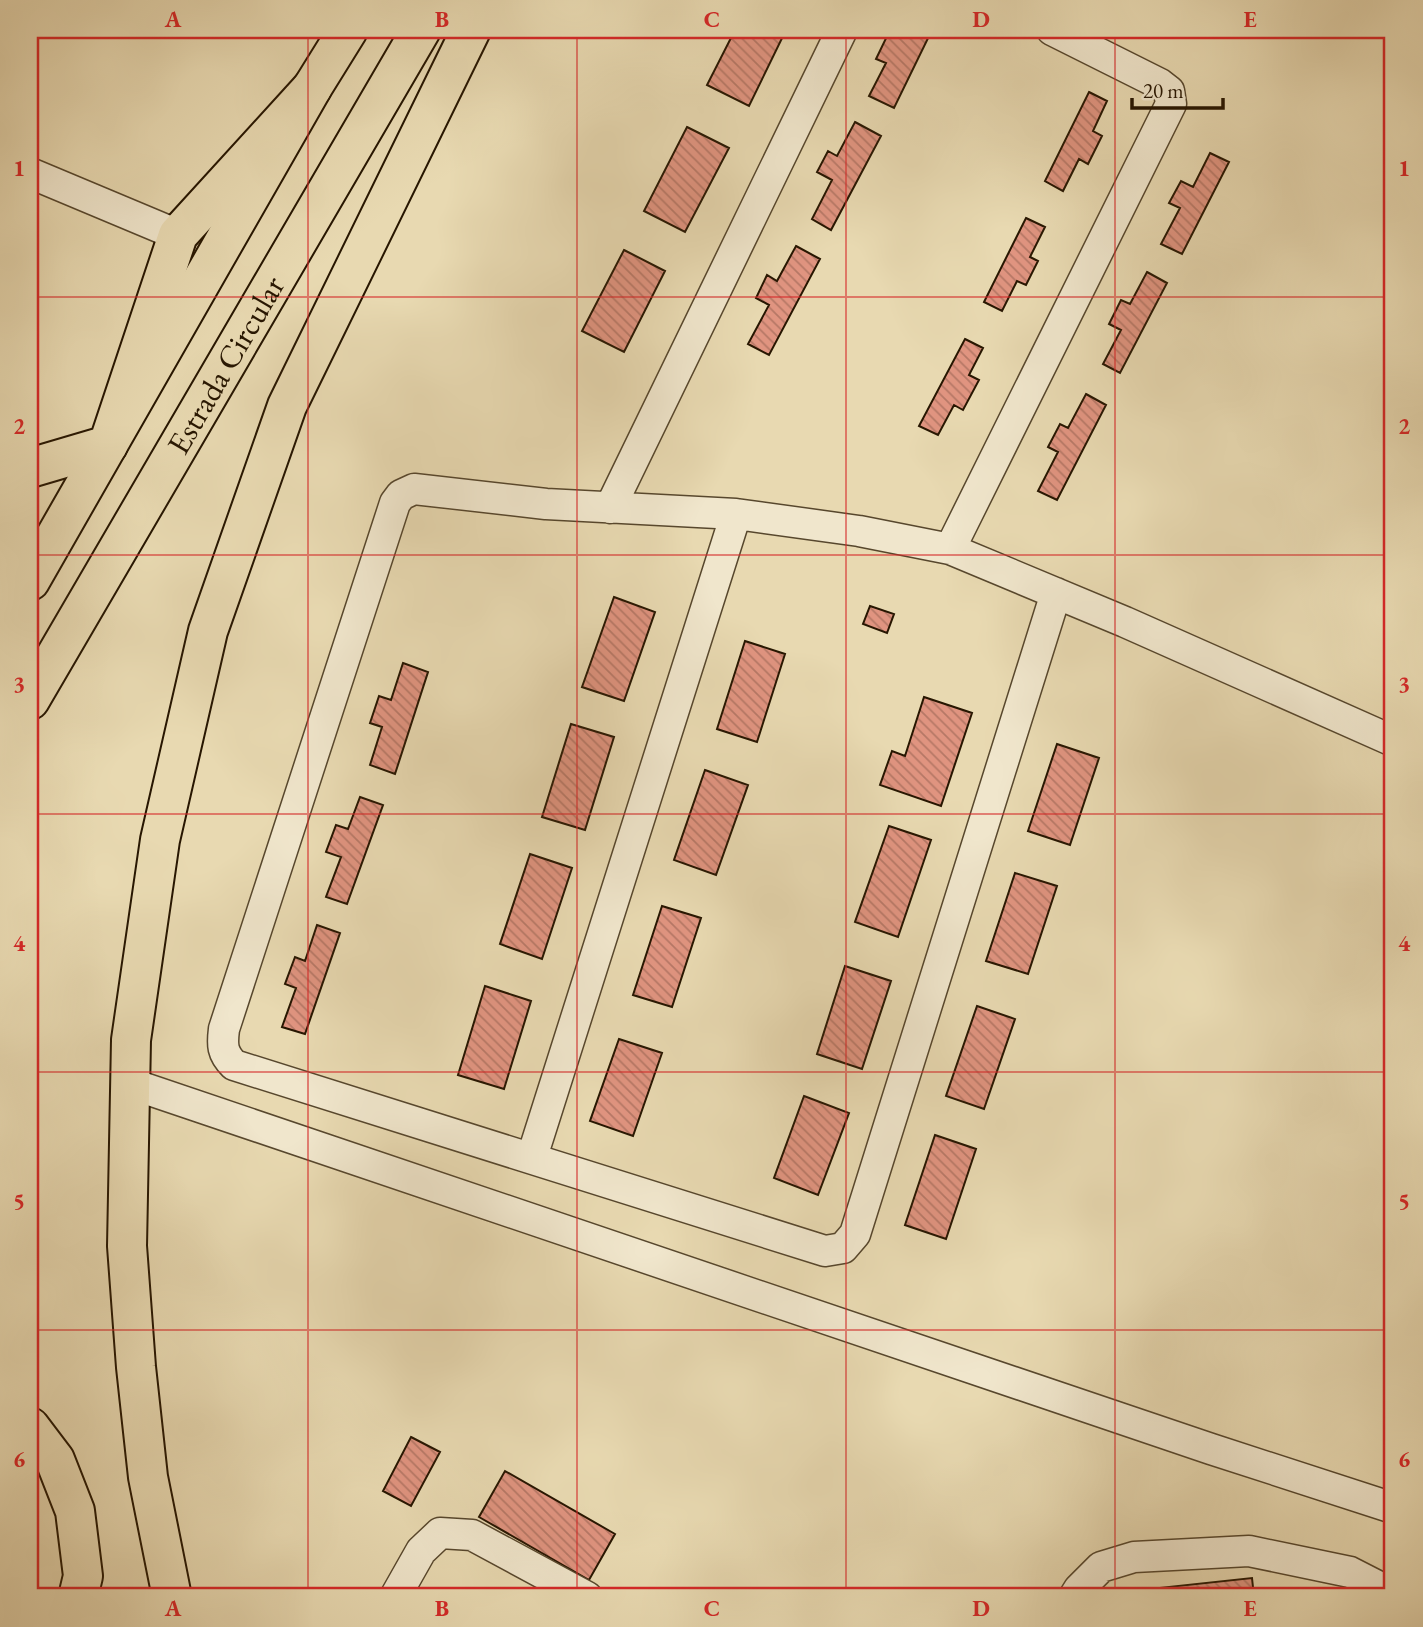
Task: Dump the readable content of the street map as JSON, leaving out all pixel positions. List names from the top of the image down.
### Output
{
  "streets": {
    "main road": ["Estrada Circular"]
  },
  "scale_bar": "20 m",
  "grid": {
    "columns": [
      "A",
      "B",
      "C",
      "D",
      "E"
    ],
    "rows": [
      "1",
      "2",
      "3",
      "4",
      "5",
      "6"
    ]
  }
}
